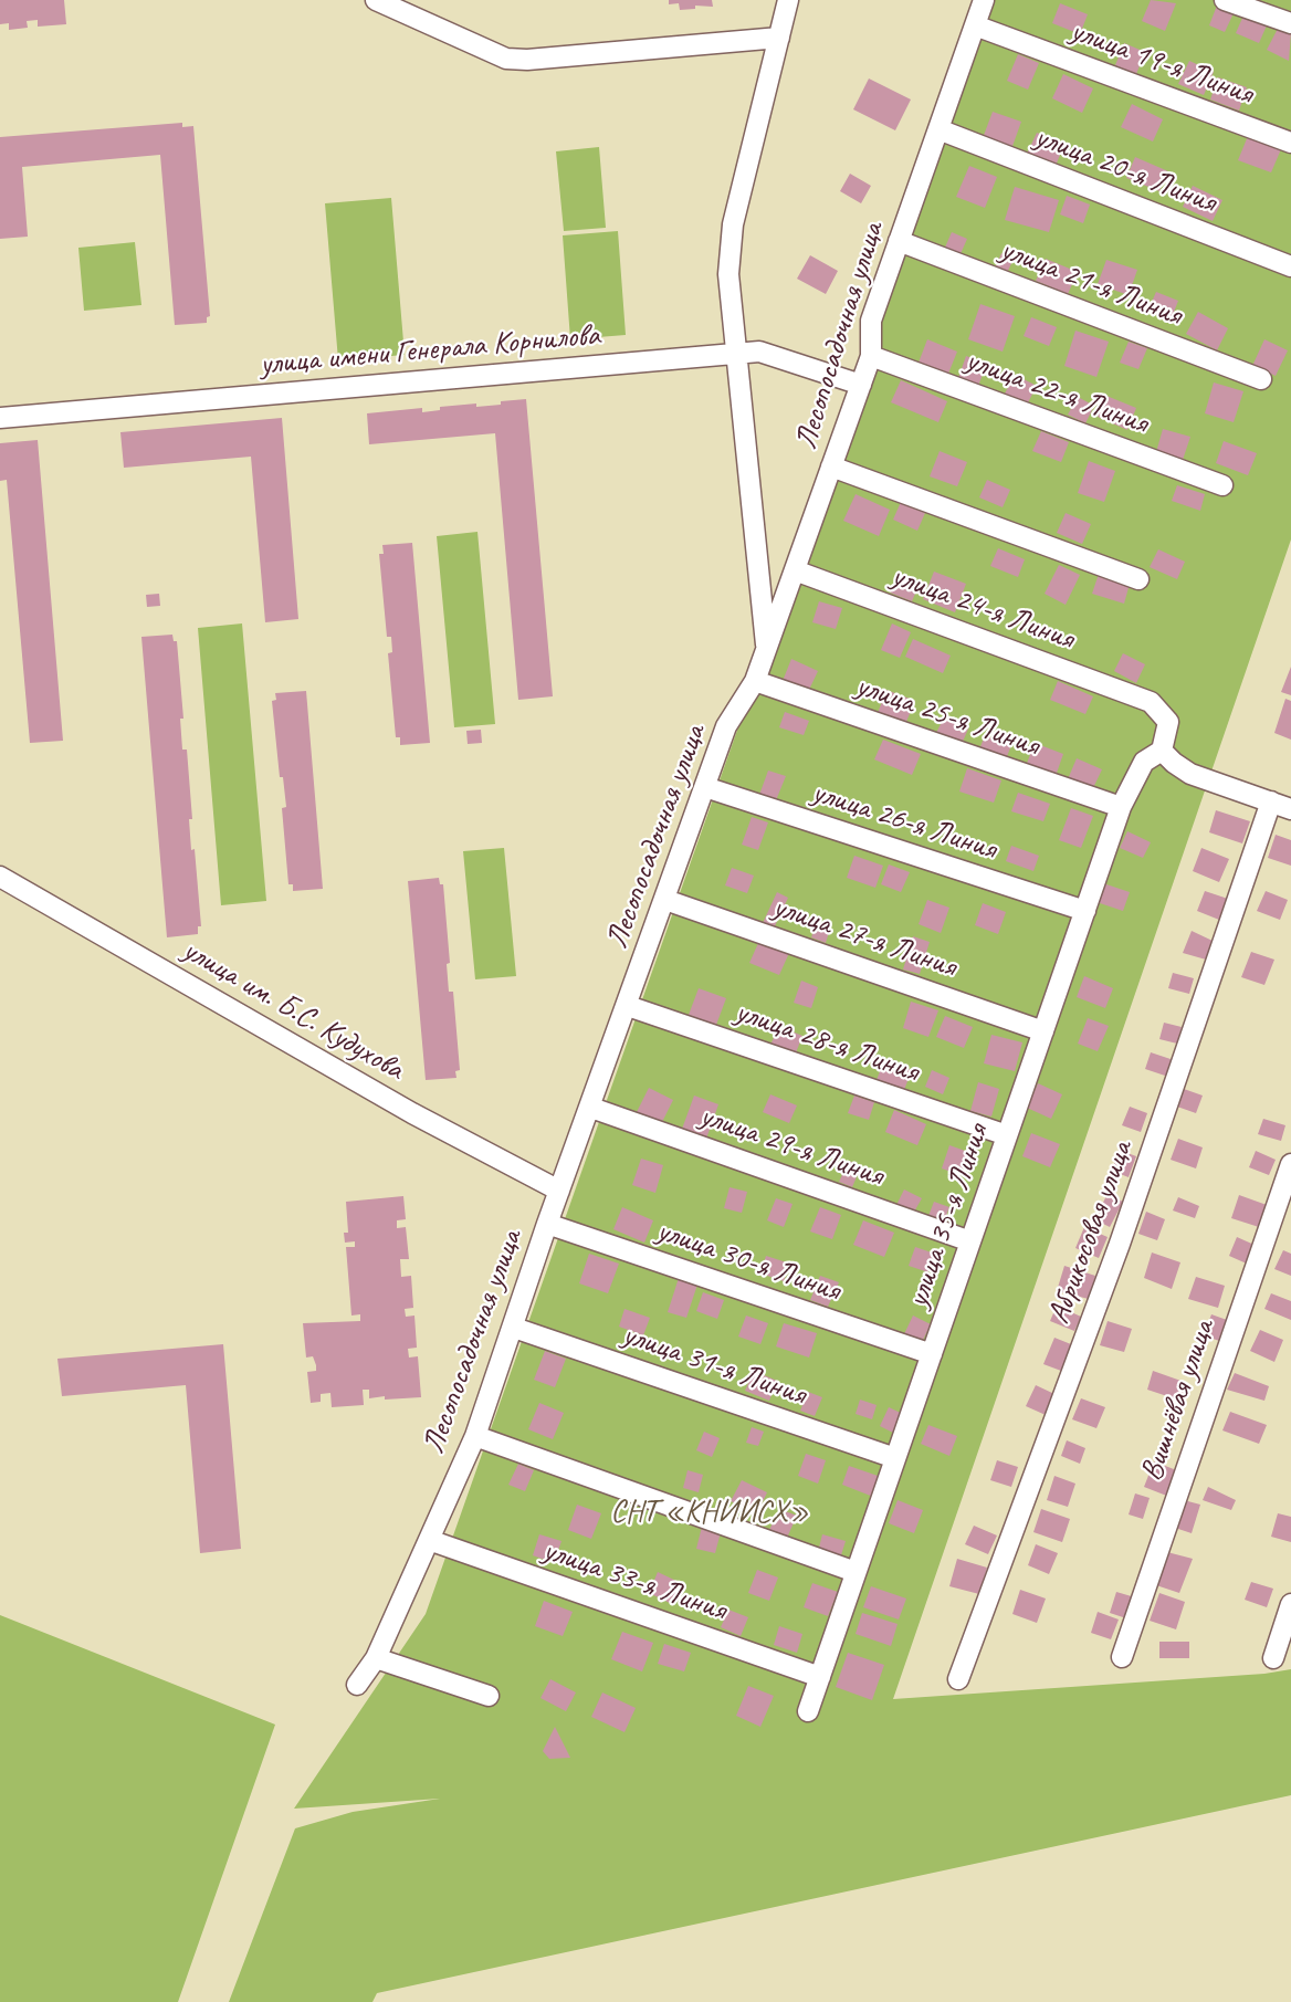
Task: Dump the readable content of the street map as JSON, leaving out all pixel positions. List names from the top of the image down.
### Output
{
  "streets": {
    "street": [
      "улица 19-я Линия",
      "улица 20-я Линия",
      "улица 21-я Линия",
      "Лесопосадочная улица",
      "улица имени Генерала Корнилова",
      "улица 22-я Линия",
      "улица 24-я Линия",
      "улица 25-я Линия",
      "улица 26-я Линия",
      "улица 27-я Линия",
      "улица им. Б.С. Кудухова",
      "улица 28-я Линия",
      "улица 29-я Линия",
      "улица 35-я Линия",
      "Абрикосовая улица",
      "улица 30-я Линия",
      "улица 31-я Линия",
      "Вишнёвая улица",
      "улица 33-я Линия"
    ]
  },
  "crossings": [
    ["улица 19-я Линия", "Лесопосадочная улица"],
    ["улица 20-я Линия", "Лесопосадочная улица"],
    ["улица 21-я Линия", "Лесопосадочная улица"],
    ["Лесопосадочная улица", "улица имени Генерала Корнилова"],
    ["Лесопосадочная улица", "улица 22-я Линия"],
    ["Лесопосадочная улица", "улица 24-я Линия"],
    ["Лесопосадочная улица", "улица 25-я Линия"],
    ["Лесопосадочная улица", "улица 26-я Линия"],
    ["Лесопосадочная улица", "улица 27-я Линия"],
    ["Лесопосадочная улица", "улица им. Б.С. Кудухова"],
    ["Лесопосадочная улица", "улица 28-я Линия"],
    ["Лесопосадочная улица", "улица 29-я Линия"],
    ["Лесопосадочная улица", "улица 30-я Линия"],
    ["Лесопосадочная улица", "улица 31-я Линия"],
    ["Лесопосадочная улица", "улица 33-я Линия"],
    ["улица 24-я Линия", "улица 35-я Линия"],
    ["улица 25-я Линия", "улица 35-я Линия"],
    ["улица 26-я Линия", "улица 35-я Линия"],
    ["улица 27-я Линия", "улица 35-я Линия"],
    ["улица 28-я Линия", "улица 35-я Линия"],
    ["улица 29-я Линия", "улица 35-я Линия"],
    ["улица 35-я Линия", "улица 30-я Линия"],
    ["улица 35-я Линия", "улица 31-я Линия"],
    ["улица 35-я Линия", "улица 33-я Линия"]
  ],
  "parks": ["СНТ «КНИИСХ»"]
}
